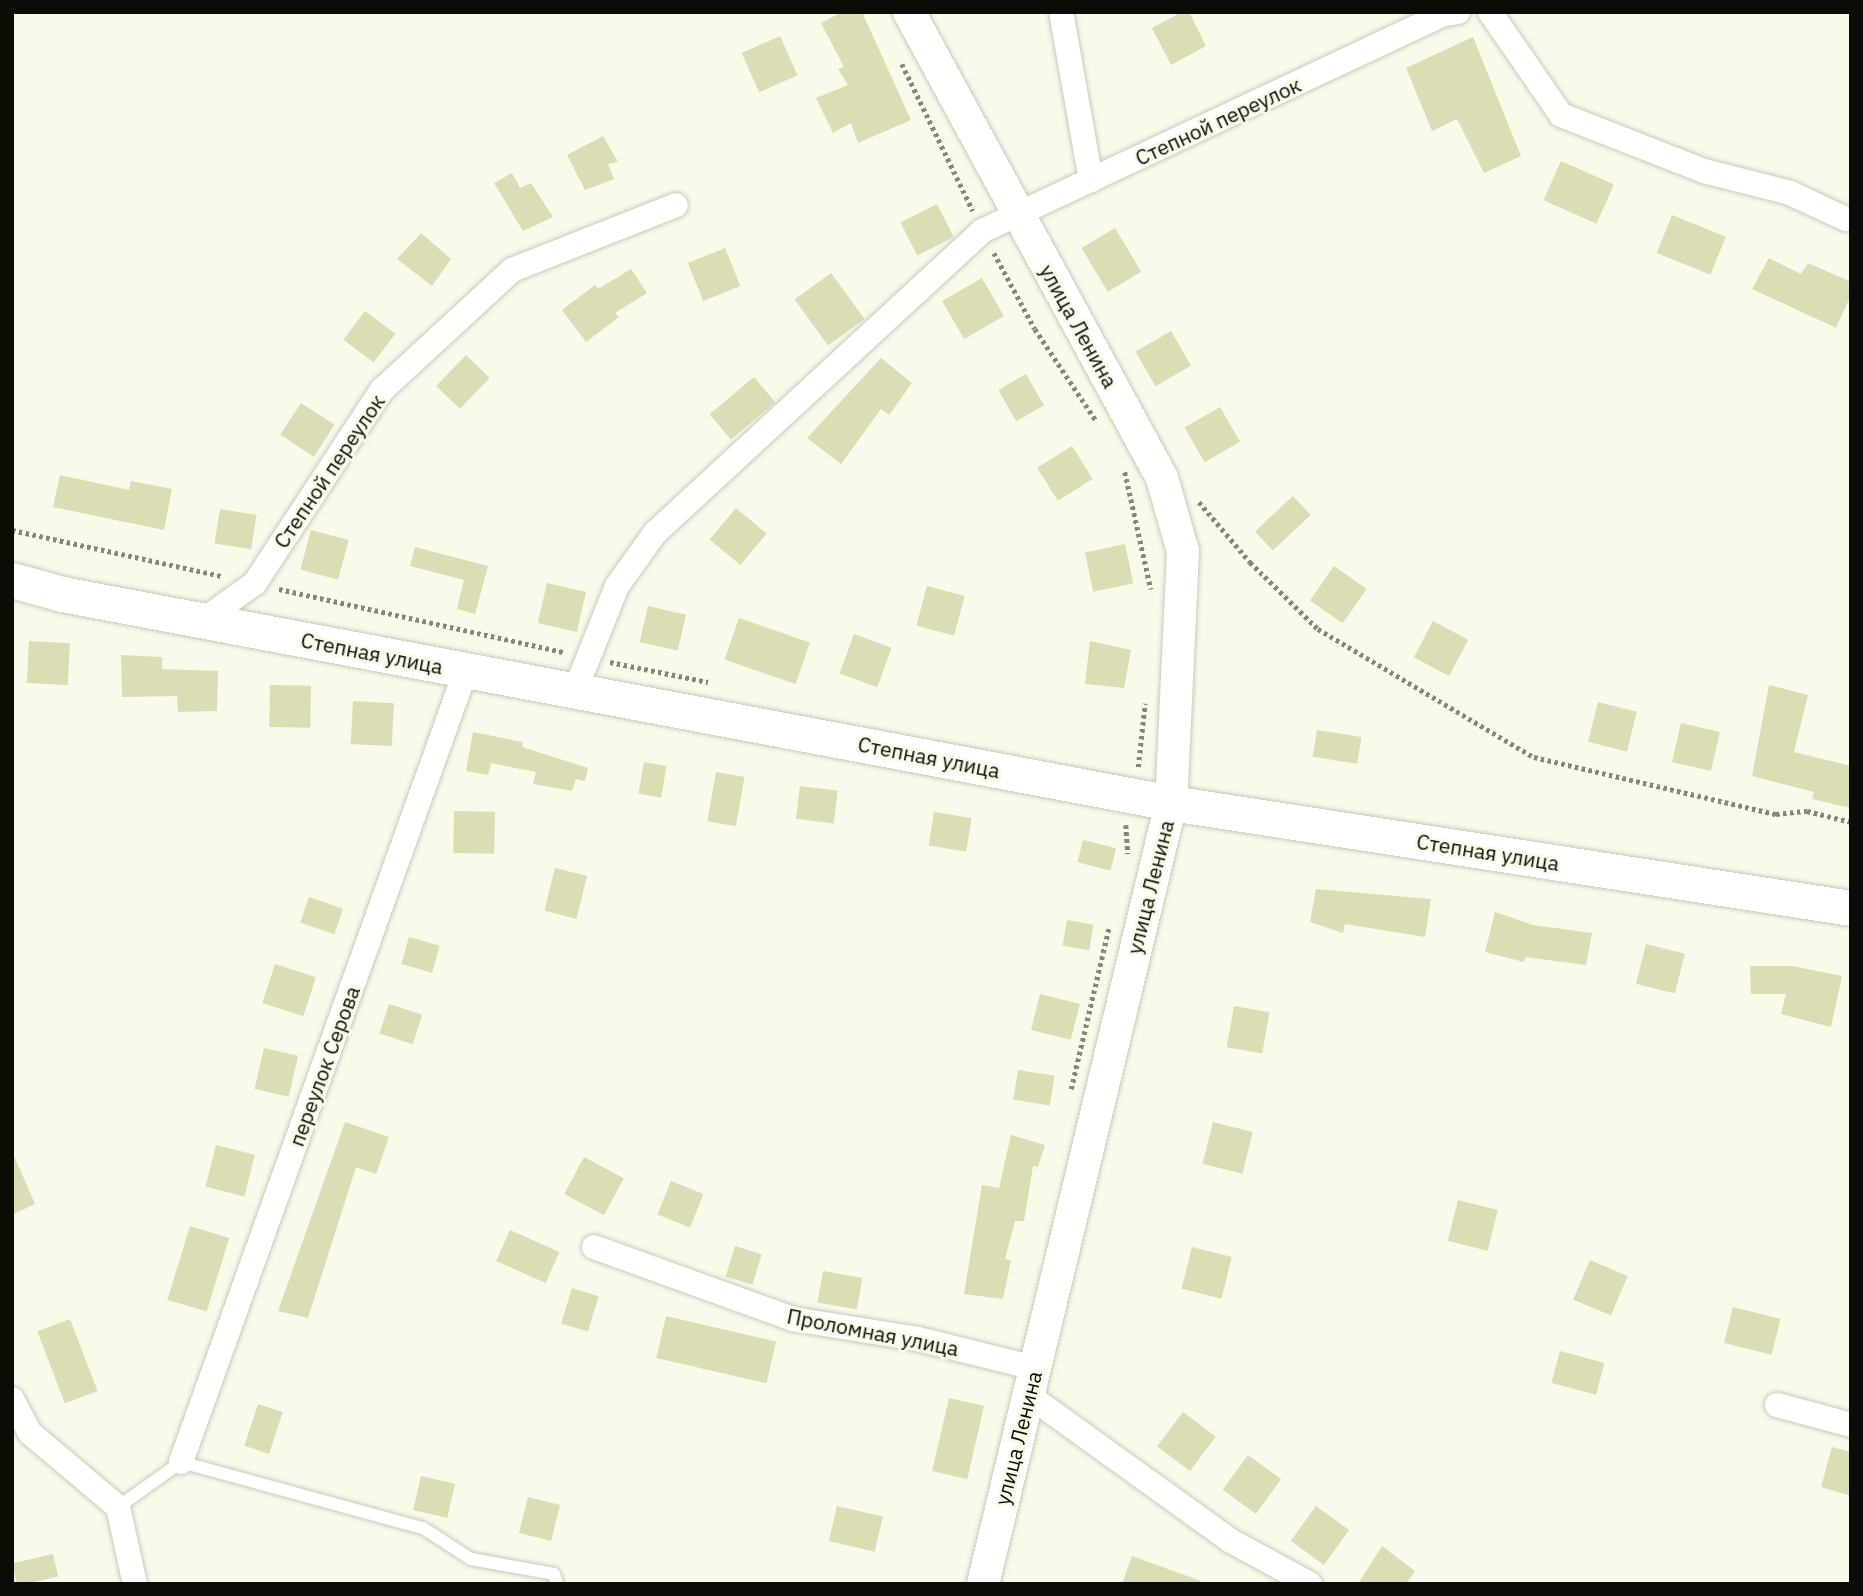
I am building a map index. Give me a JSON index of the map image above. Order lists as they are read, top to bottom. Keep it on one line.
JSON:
{"streets":{"main road":["Степная улица"],"street":["Степной переулок","улица Ленина","переулок Серова","Проломная улица"]},"crossings":[["Степной переулок","улица Ленина"],["Степной переулок","Степная улица"],["улица Ленина","Степная улица"],["улица Ленина","Проломная улица"],["Степная улица","переулок Серова"]]}
